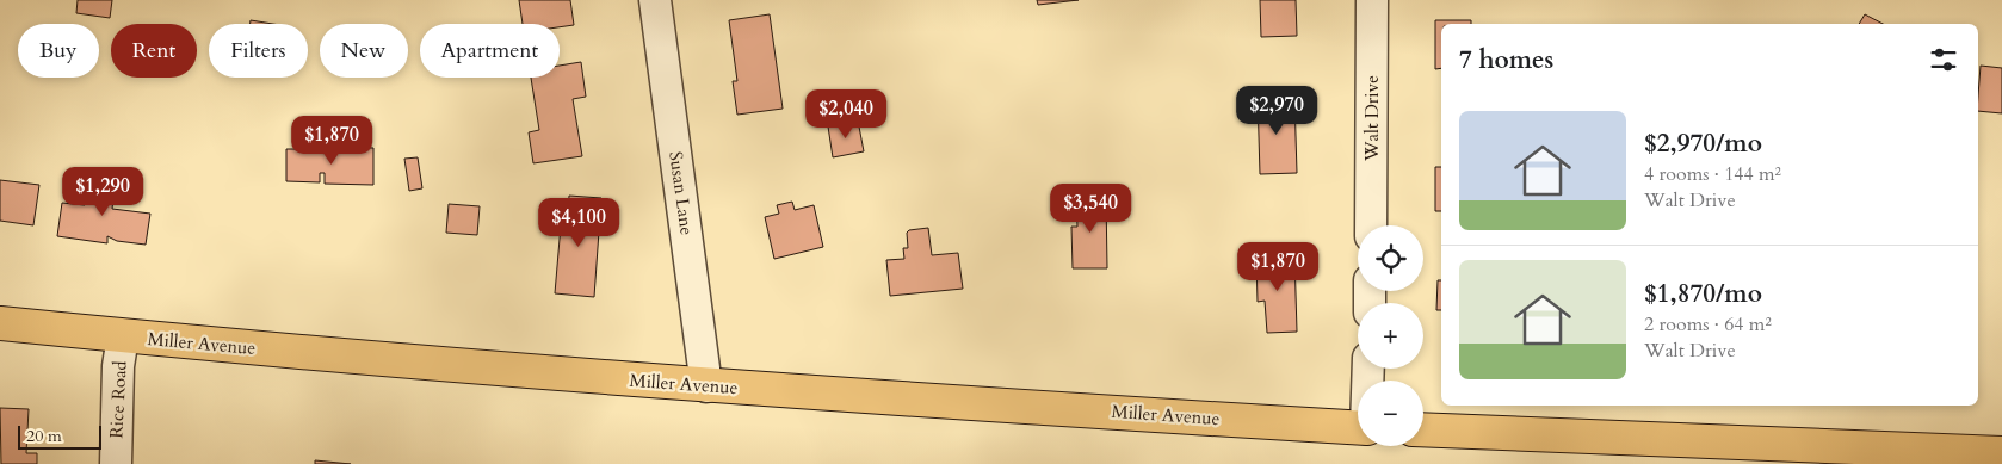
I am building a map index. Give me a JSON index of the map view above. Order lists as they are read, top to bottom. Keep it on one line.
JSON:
{"streets":{"main road":["Miller Avenue"],"street":["Walt Drive","Susan Lane","Rice Road"]},"crossings":[["Susan Lane","Miller Avenue"],["Miller Avenue","Rice Road"]],"scale_bar":"20 m","page":{"chip":["Buy","Rent","Filters","New","Apartment"],"heading":"7 homes","price":["$2,970","$2,040","$1,870","$1,290","$3,540","$4,100","$1,870"],"list":[{"name":"$2,970/mo","note":"4 rooms · 144 m² · Walt Drive"},{"name":"$1,870/mo","note":"2 rooms · 64 m² · Walt Drive"}],"map_buttons":["+","−"],"scale":"20 m"}}
